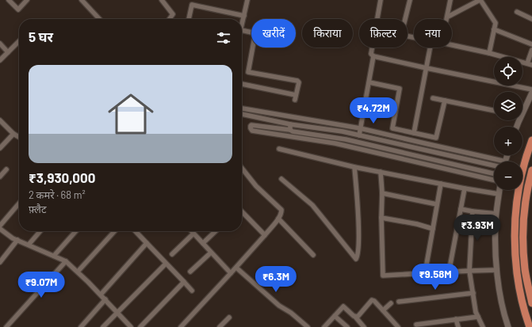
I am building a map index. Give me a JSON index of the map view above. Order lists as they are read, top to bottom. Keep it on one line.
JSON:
{"page":{"chip":["खरीदें","किराया","फ़िल्टर","नया"],"heading":"5 घर","map_buttons":["+","−"],"list":[{"name":"₹3,930,000","note":"2 कमरे · 68 m² · फ़्लैट"}],"price":["₹4.72M","₹3.93M","₹9.58M","₹6.3M","₹9.07M"]}}
